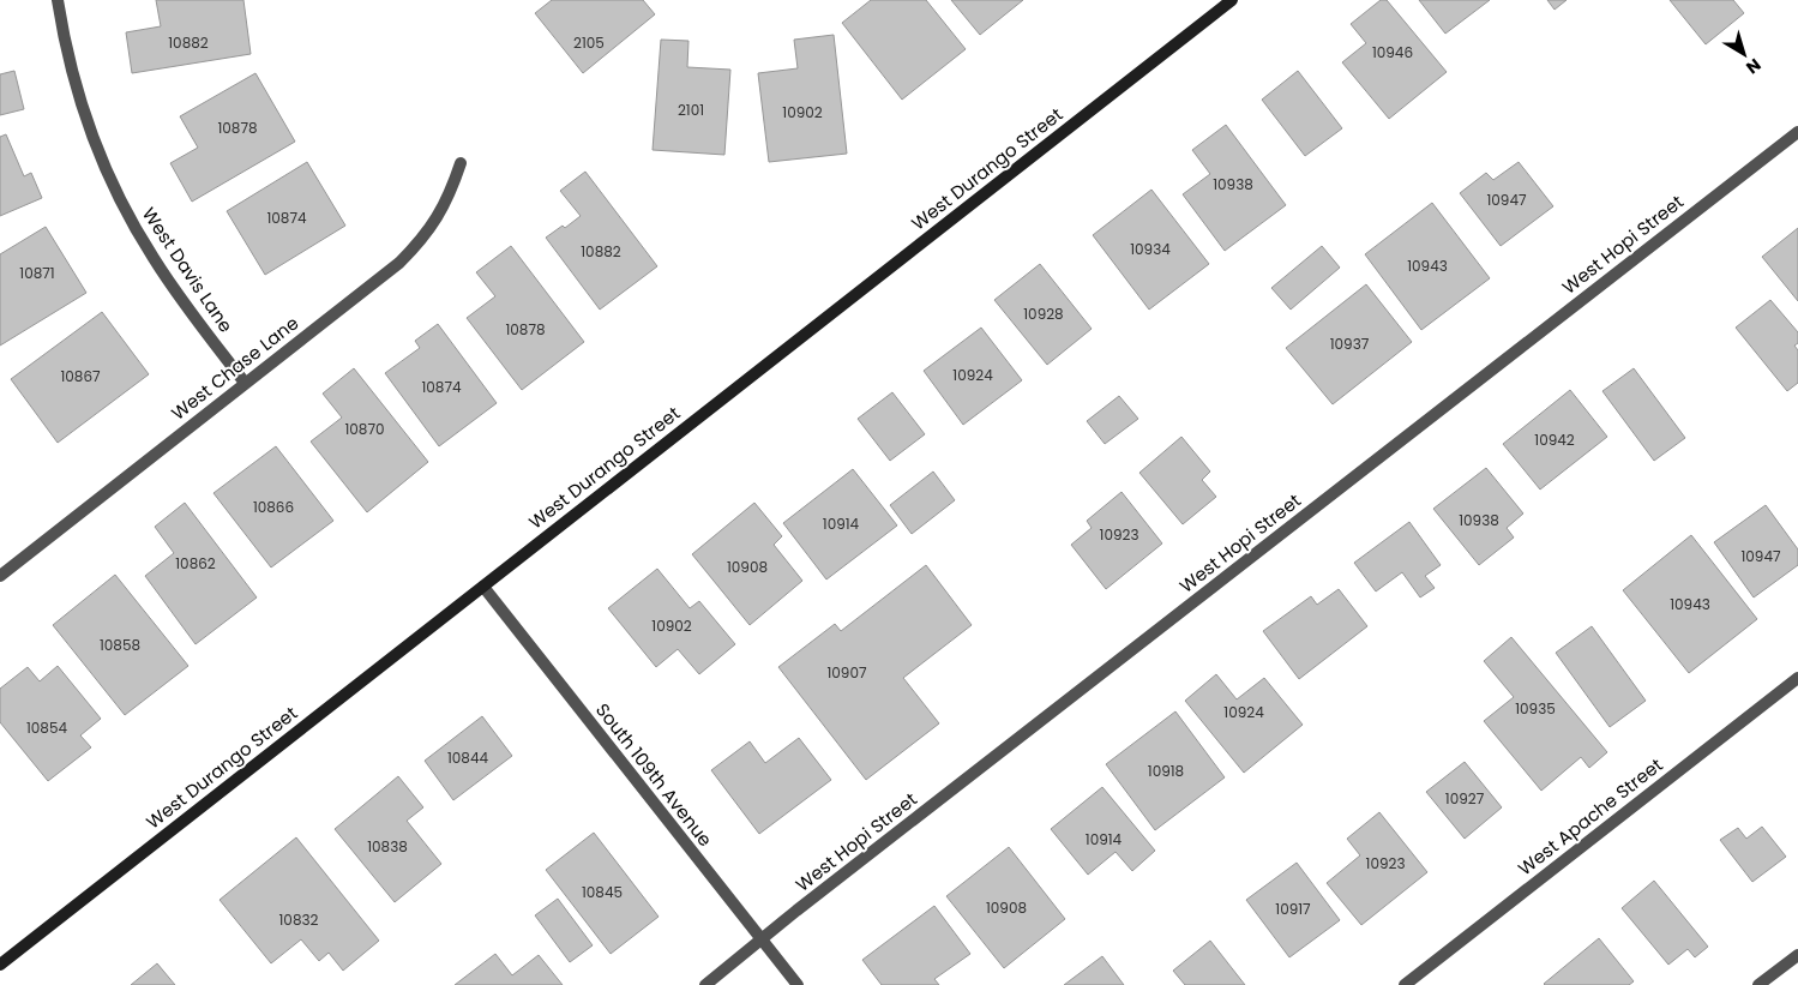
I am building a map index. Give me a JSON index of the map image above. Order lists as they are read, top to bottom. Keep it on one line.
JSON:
{"streets":{"street":["West Durango Street","West Hopi Street","West Davis Lane","West Chase Lane","South 109th Avenue","West Apache Street"]},"crossings":[["West Durango Street","South 109th Avenue"],["West Hopi Street","South 109th Avenue"],["West Davis Lane","West Chase Lane"]],"house_numbers":["10882","2105","10946","2101","10902","10878","10938","10947","10874","10934","10882","10943","10871","10928","10878","10937","10924","10867","10874","10870","10942","10866","10938","10914","10923","10947","10862","10908","10943","10902","10858","10907","10935","10924","10854","10844","10918","10927","10914","10838","10923","10845","10908","10917","10832"],"north":"bottom right"}
